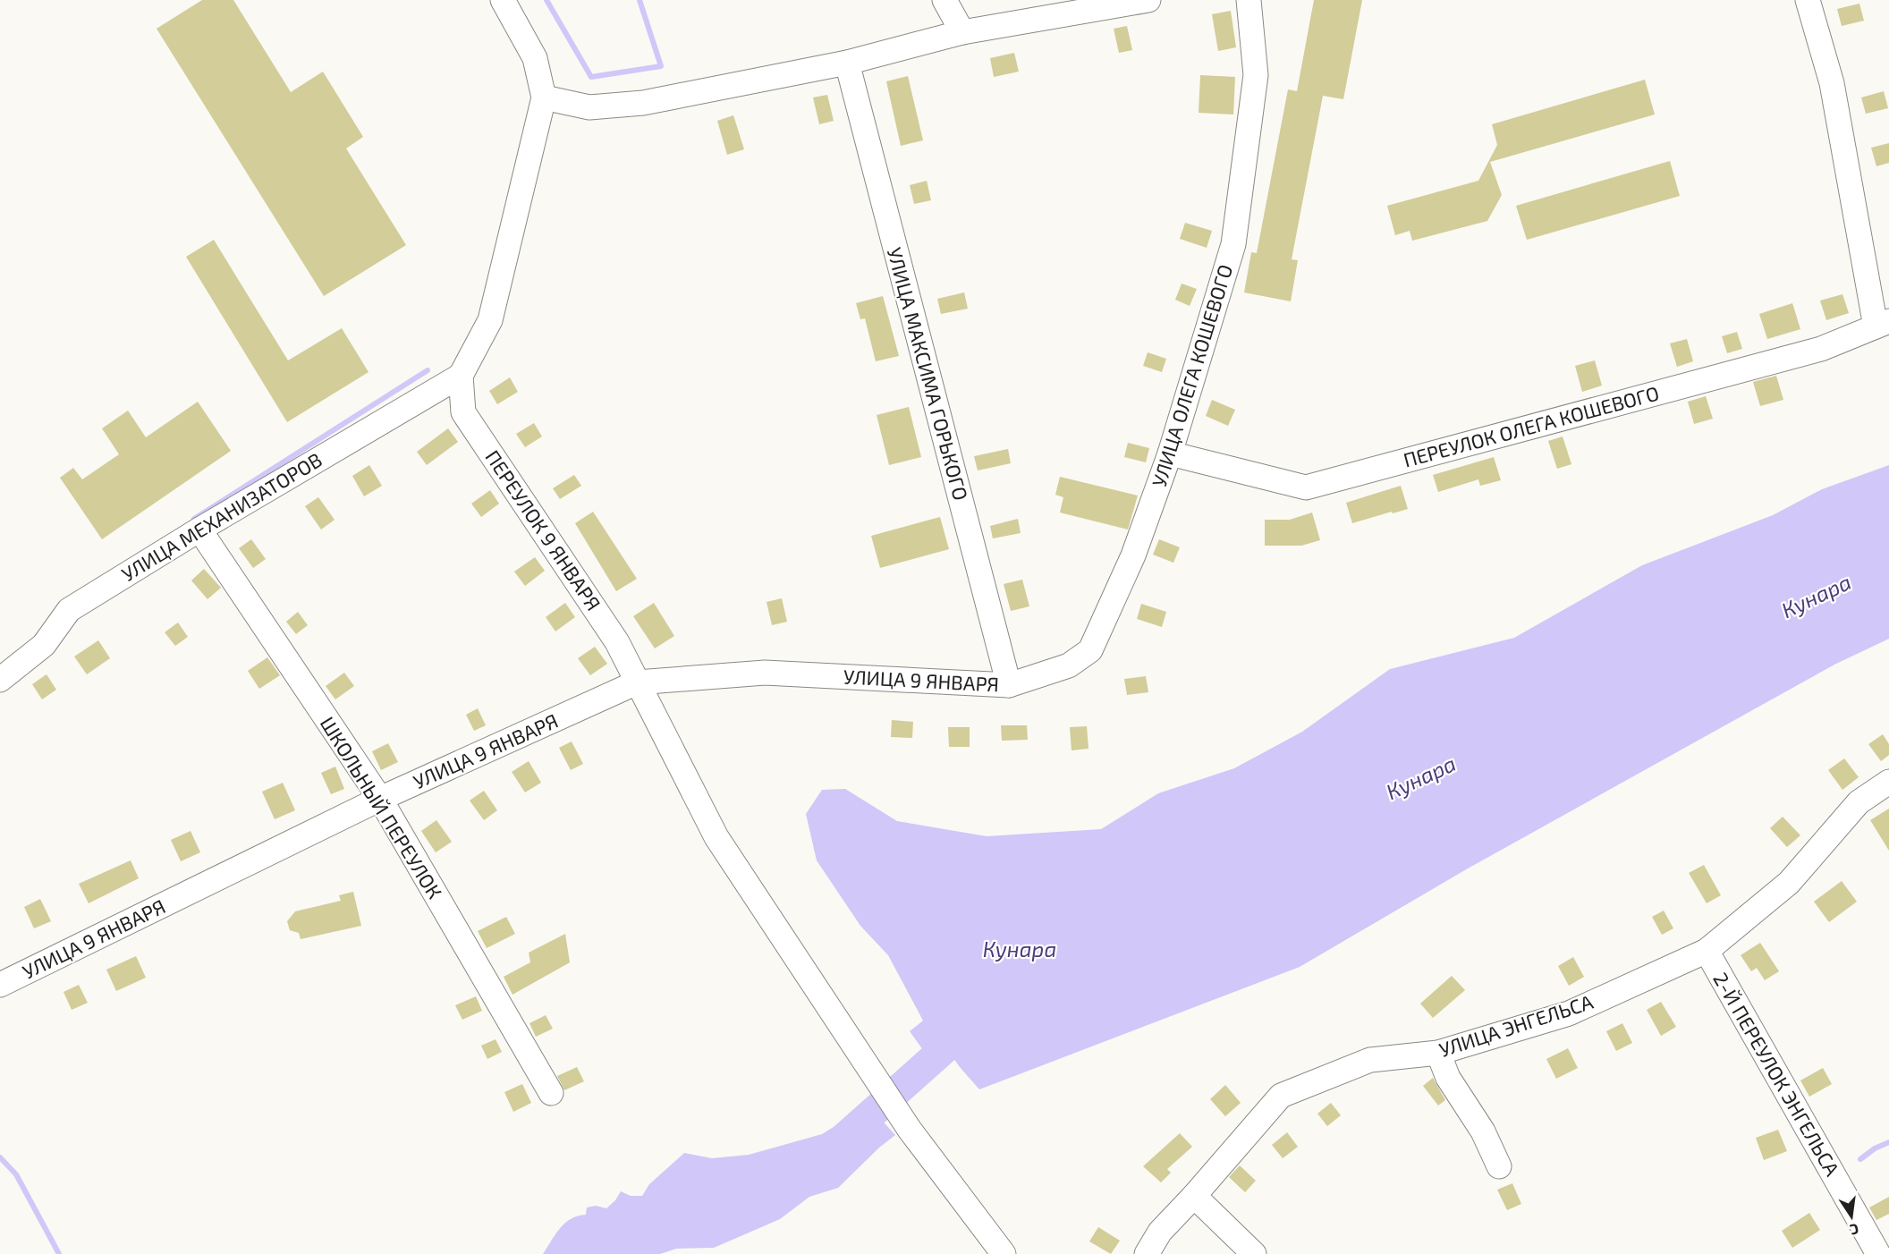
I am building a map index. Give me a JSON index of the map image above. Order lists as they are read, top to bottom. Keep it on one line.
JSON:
{"streets":{"street":["УЛИЦА МАКСИМА ГОРЬКОГО","УЛИЦА ОЛЕГА КОШЕВОГО","ПЕРЕУЛОК ОЛЕГА КОШЕВОГО","УЛИЦА МЕХАНИЗАТОРОВ","ПЕРЕУЛОК 9 ЯНВАРЯ","УЛИЦА 9 ЯНВАРЯ","ШКОЛЬНЫЙ ПЕРЕУЛОК","УЛИЦА ЭНГЕЛЬСА","2-Й ПЕРЕУЛОК ЭНГЕЛЬСА"]},"crossings":[["УЛИЦА МАКСИМА ГОРЬКОГО","УЛИЦА ОЛЕГА КОШЕВОГО"],["УЛИЦА МАКСИМА ГОРЬКОГО","УЛИЦА 9 ЯНВАРЯ"],["УЛИЦА ОЛЕГА КОШЕВОГО","ПЕРЕУЛОК ОЛЕГА КОШЕВОГО"],["УЛИЦА ОЛЕГА КОШЕВОГО","УЛИЦА 9 ЯНВАРЯ"],["УЛИЦА МЕХАНИЗАТОРОВ","ПЕРЕУЛОК 9 ЯНВАРЯ"],["УЛИЦА МЕХАНИЗАТОРОВ","ШКОЛЬНЫЙ ПЕРЕУЛОК"],["ПЕРЕУЛОК 9 ЯНВАРЯ","УЛИЦА 9 ЯНВАРЯ"],["УЛИЦА 9 ЯНВАРЯ","ШКОЛЬНЫЙ ПЕРЕУЛОК"],["УЛИЦА ЭНГЕЛЬСА","2-Й ПЕРЕУЛОК ЭНГЕЛЬСА"]],"water":["Кунара"],"north":"bottom"}
